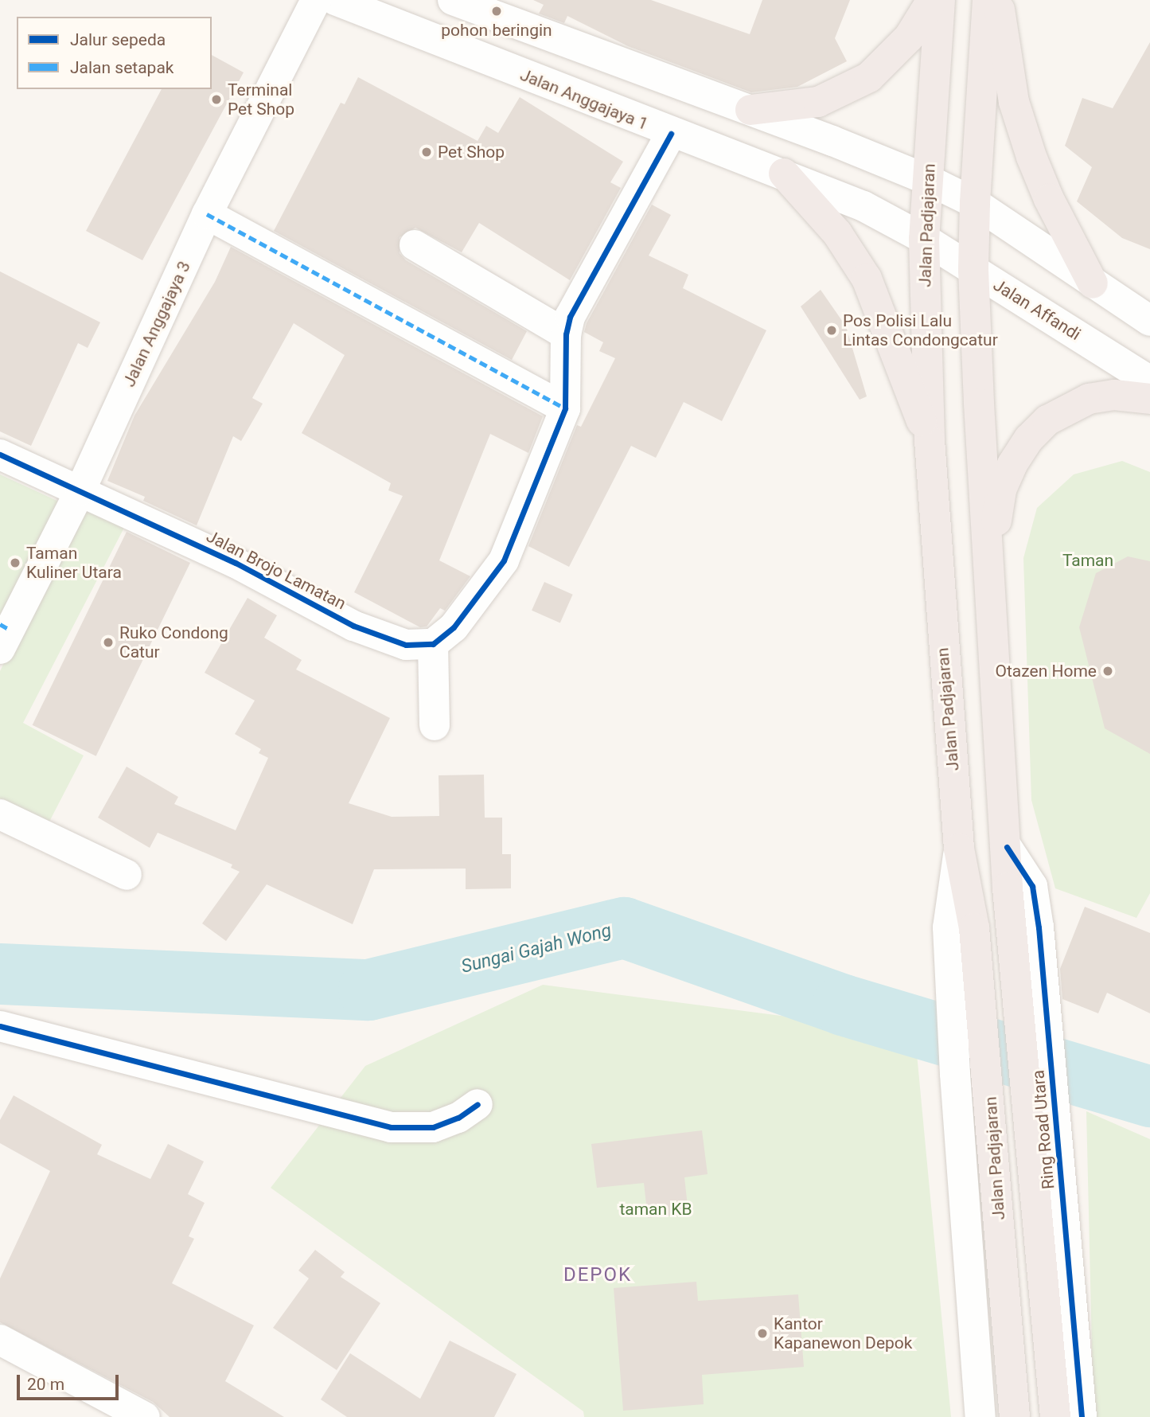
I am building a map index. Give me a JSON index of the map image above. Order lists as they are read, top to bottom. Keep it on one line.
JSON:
{"streets":{"highway":["Jalan Padjajaran"],"street":["Jalan Anggajaya 1","Jalan Affandi","Jalan Anggajaya 3","Jalan Brojo Lamatan","Ring Road Utara"]},"crossings":[["Jalan Anggajaya 1","Jalan Padjajaran"],["Jalan Anggajaya 1","Jalan Affandi"],["Jalan Padjajaran","Jalan Affandi"],["Jalan Anggajaya 3","Jalan Brojo Lamatan"]],"districts":["DEPOK"],"water":["Sungai Gajah Wong"],"parks":["Taman","taman KB"],"places":["pohon beringin","Terminal Pet Shop","Pet Shop","Pos Polisi Lalu Lintas Condongcatur","Taman Kuliner Utara","Ruko Condong Catur","Otazen Home","Kantor Kapanewon Depok"],"legend":["Jalur sepeda","Jalan setapak"],"scale_bar":"20 m"}
